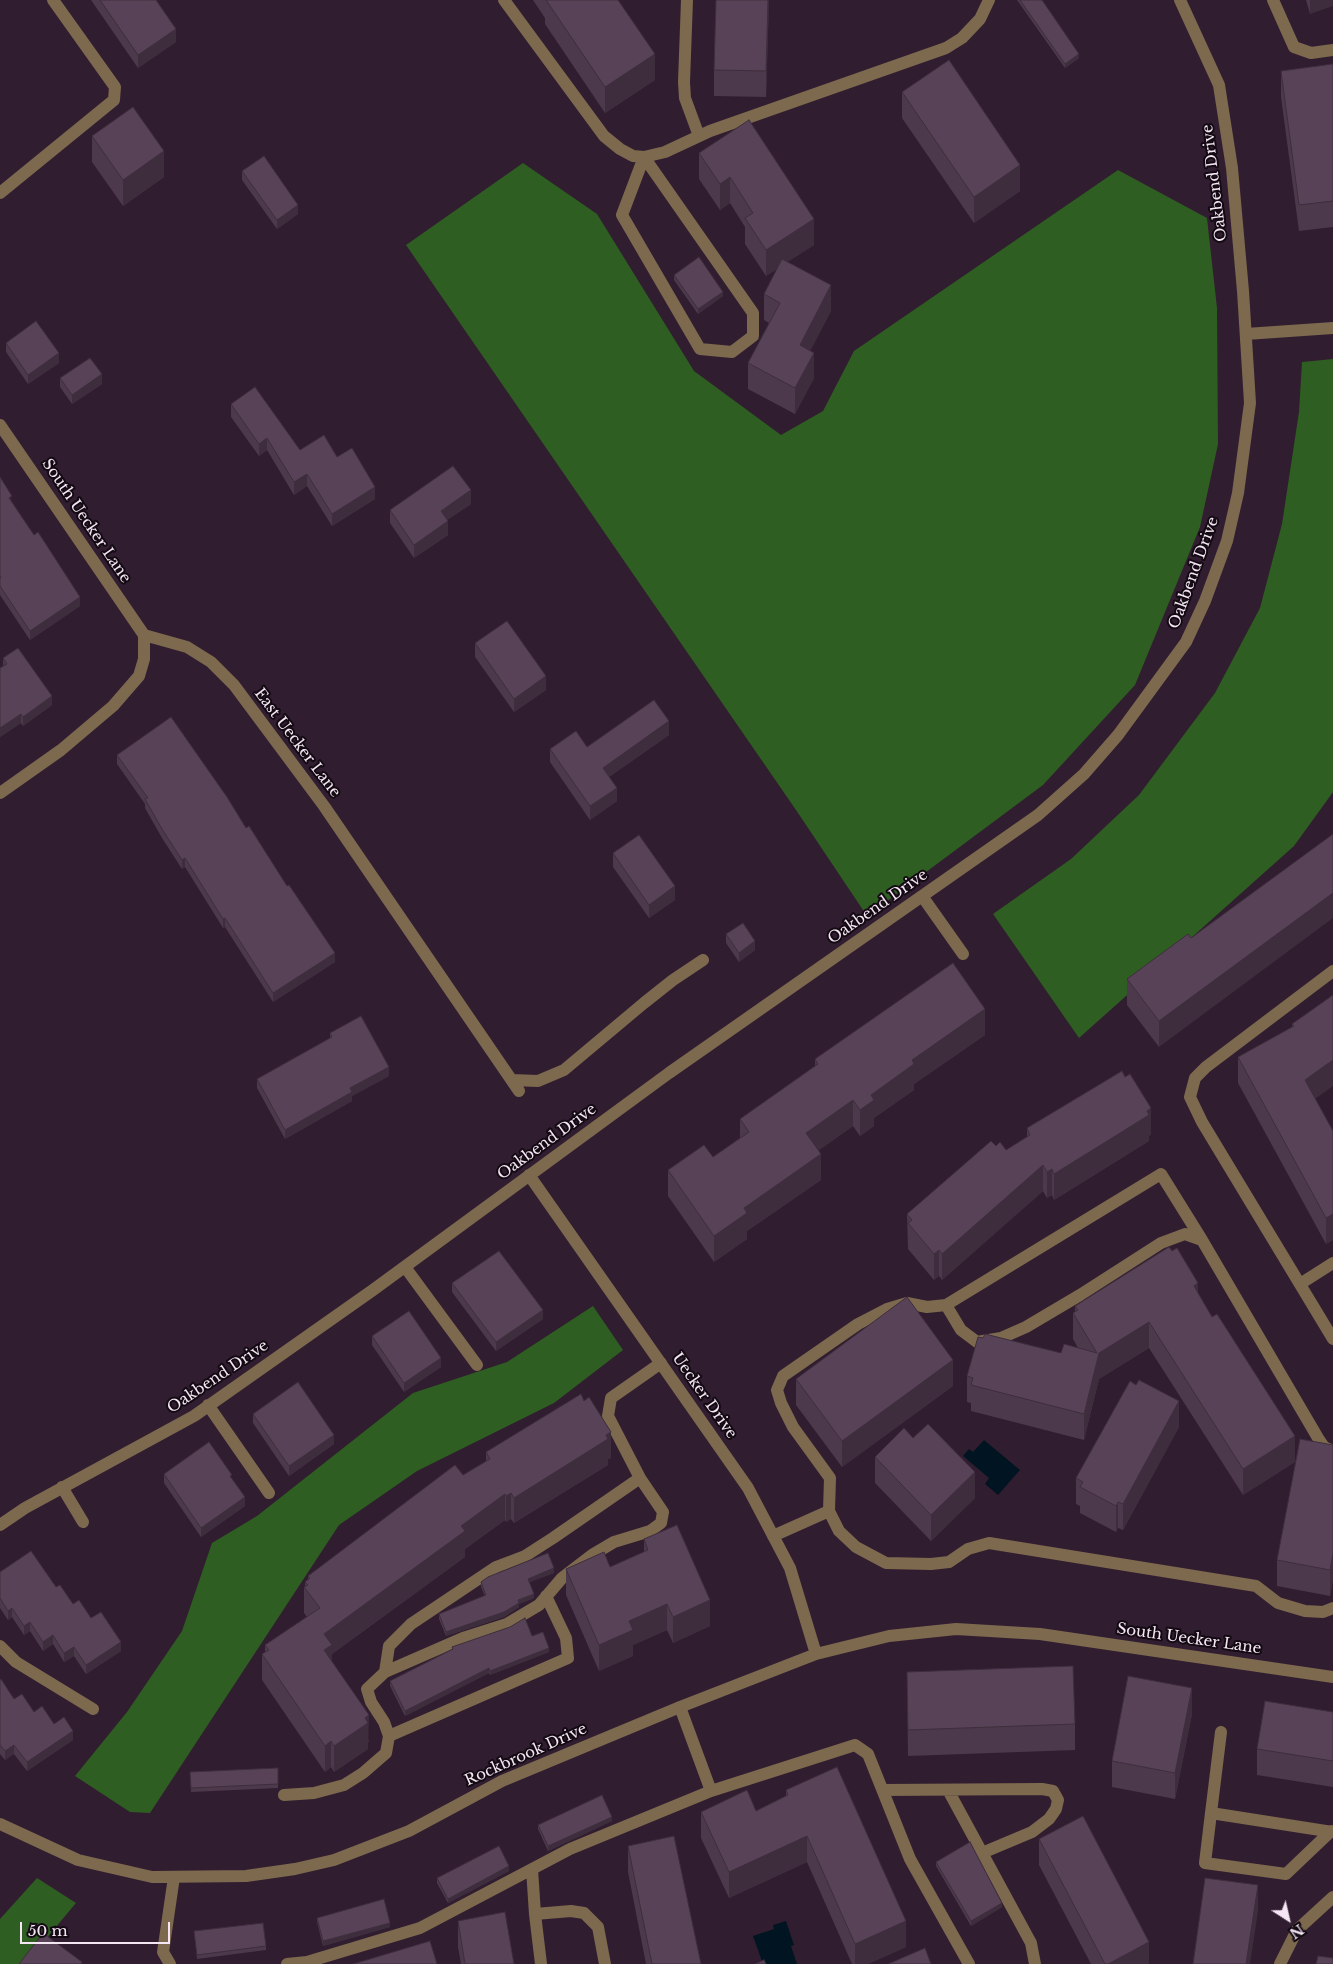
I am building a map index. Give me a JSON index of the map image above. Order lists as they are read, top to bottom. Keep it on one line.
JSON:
{"streets":{"street":["Oakbend Drive","South Uecker Lane","East Uecker Lane","Uecker Drive","Rockbrook Drive"]},"crossings":[["Oakbend Drive","Uecker Drive"],["South Uecker Lane","East Uecker Lane"],["South Uecker Lane","Rockbrook Drive"],["Uecker Drive","Rockbrook Drive"]],"scale_bar":"50 m","north":"bottom right"}
